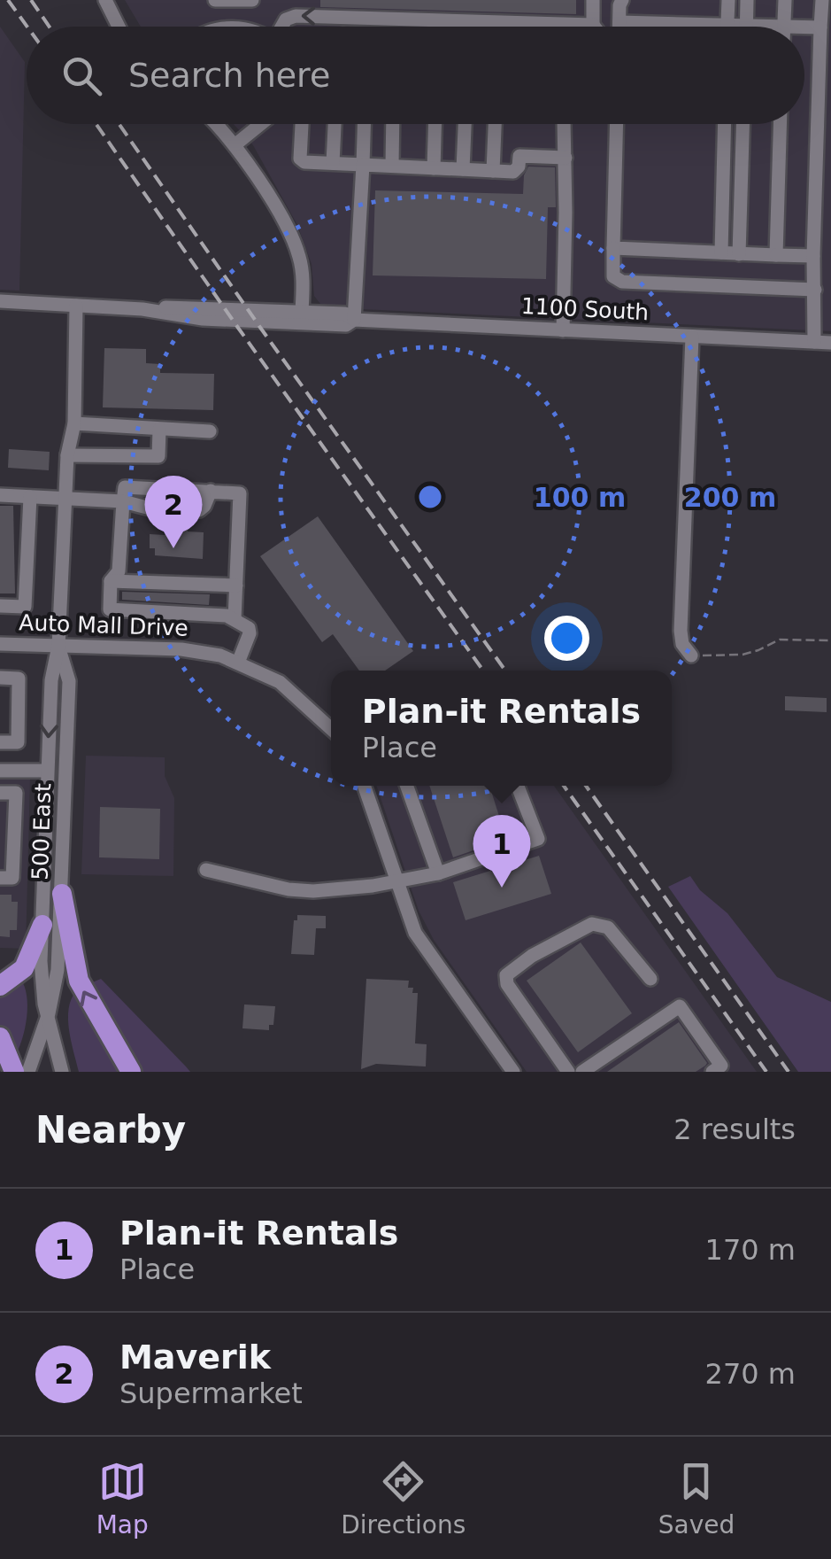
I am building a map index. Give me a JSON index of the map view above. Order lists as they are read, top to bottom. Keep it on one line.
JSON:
{"streets":{"street":["1100 South","Auto Mall Drive","500 East"]},"crossings":[["1100 South","500 East"],["Auto Mall Drive","500 East"]],"page":{"search":"Search here","pins":["2","1"],"popup":["Plan-it Rentals","Place"],"heading":["Nearby","2 results"],"list":[{"mark":"1","name":"Plan-it Rentals","note":"Place","value":"170 m"},{"mark":"2","name":"Maverik","note":"Supermarket","value":"270 m"}],"nav":["Map","Directions","Saved"]},"rings":["100 m","200 m"]}
